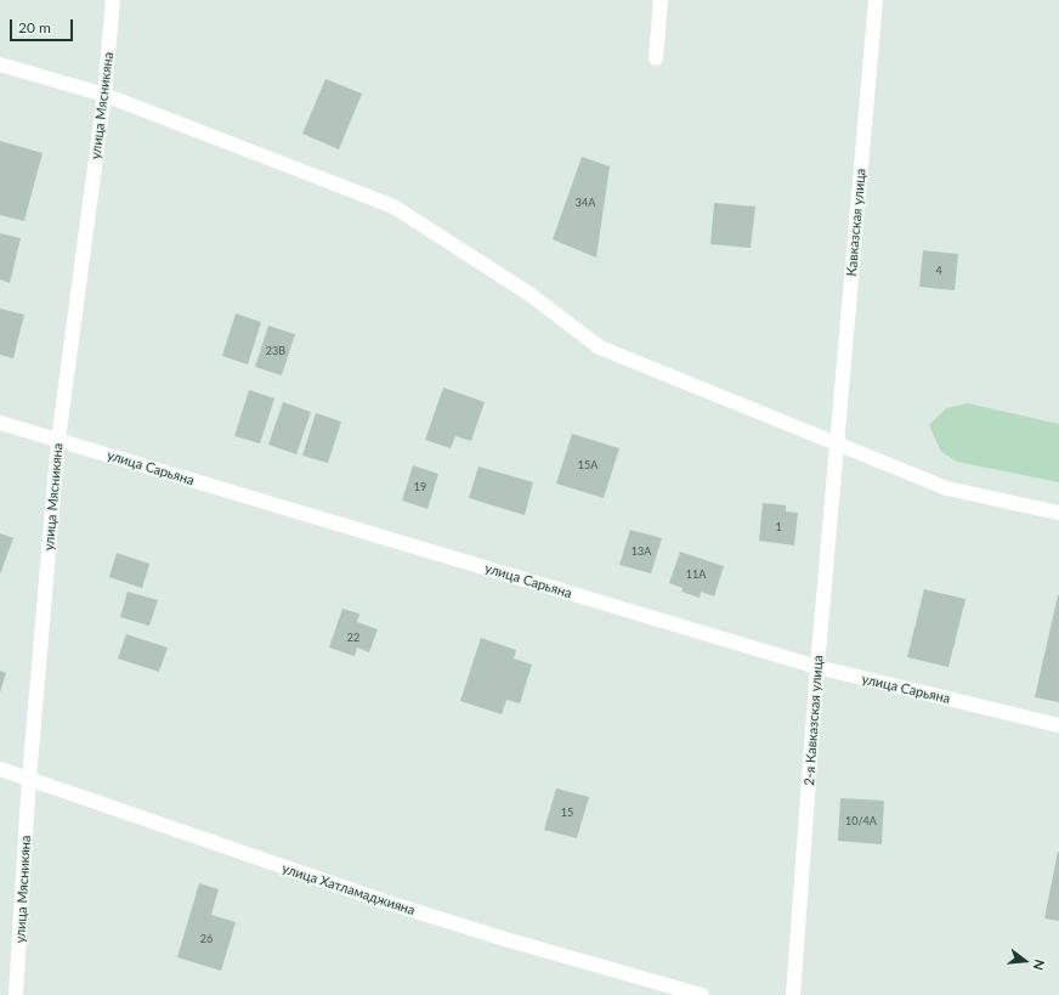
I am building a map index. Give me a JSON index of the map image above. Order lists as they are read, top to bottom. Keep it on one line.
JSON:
{"streets":{"street":["улица Мясникяна","Кавказская улица","улица Сарьяна","2-я Кавказская улица","улица Хатламаджияна"]},"crossings":[["улица Мясникяна","улица Сарьяна"],["улица Мясникяна","улица Хатламаджияна"],["Кавказская улица","2-я Кавказская улица"],["улица Сарьяна","2-я Кавказская улица"]],"house_numbers":["34А","4","23В","15А","19","1","13А","11А","22","15","10/4А","26"],"scale_bar":"20 m","north":"right"}
